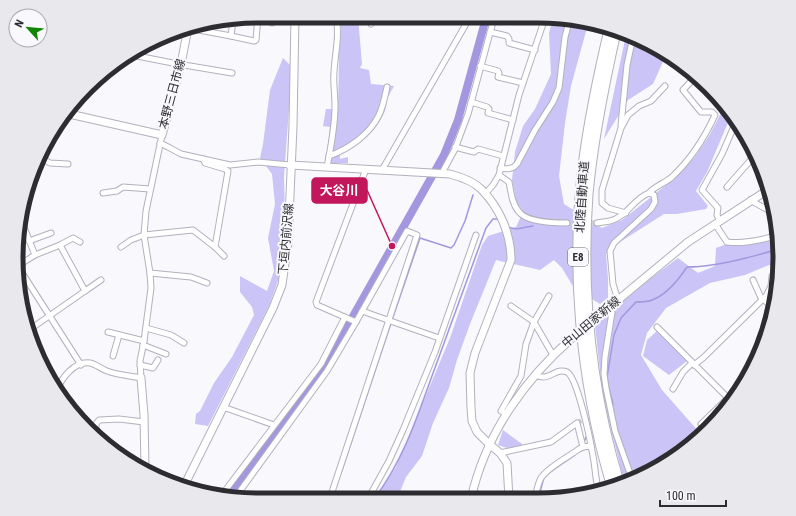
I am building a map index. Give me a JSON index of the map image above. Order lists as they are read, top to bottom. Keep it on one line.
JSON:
{"streets":{"highway":["北陸自動車道","E8"],"main road":["本野三日市線","下垣内前沢線","中山田家新線"]},"places":["大谷川"],"scale_bar":"100 m","north":"top left"}
